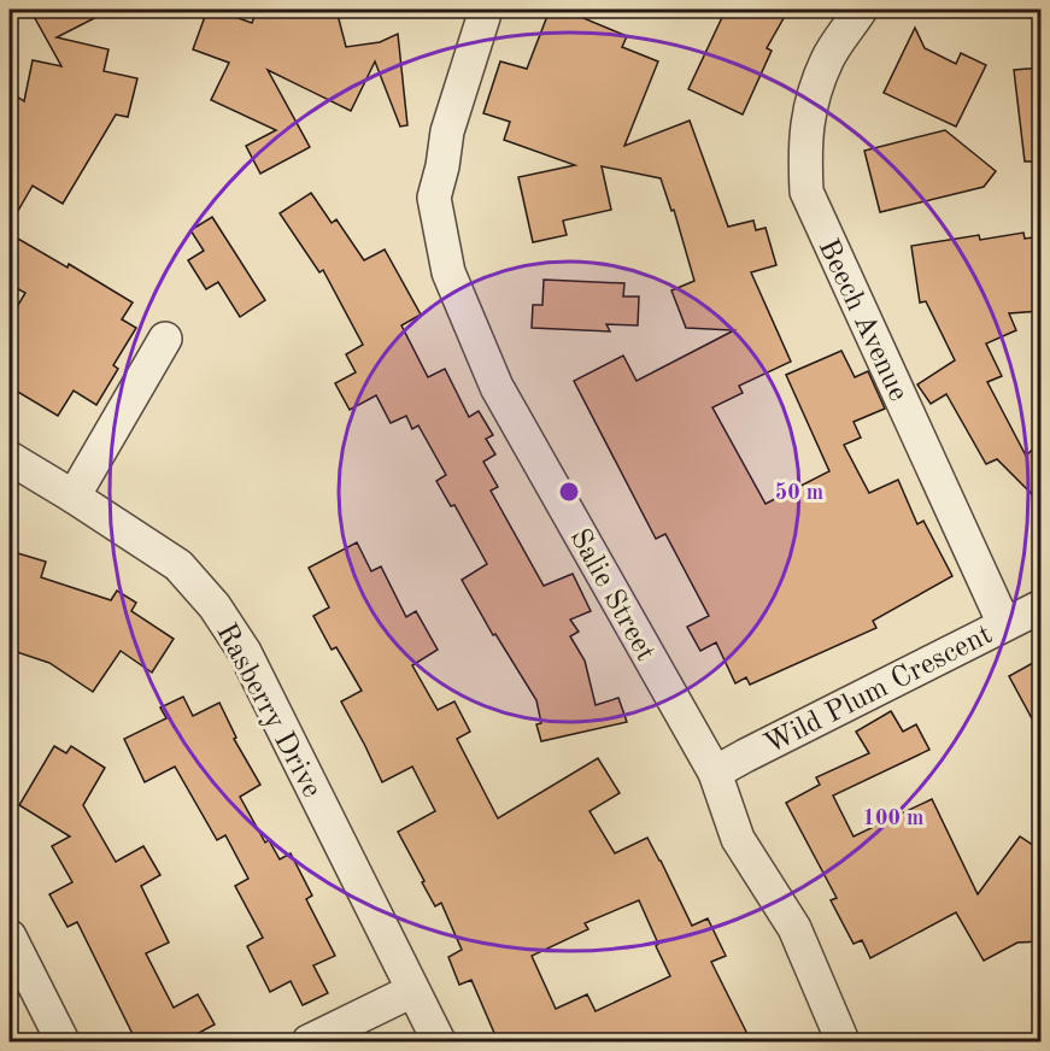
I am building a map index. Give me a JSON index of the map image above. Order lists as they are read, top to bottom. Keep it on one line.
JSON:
{"streets":{"street":["Beech Avenue","Salie Street","Wild Plum Crescent","Rasberry Drive"]},"crossings":[["Beech Avenue","Wild Plum Crescent"],["Salie Street","Wild Plum Crescent"]],"rings":["50 m","100 m"]}
